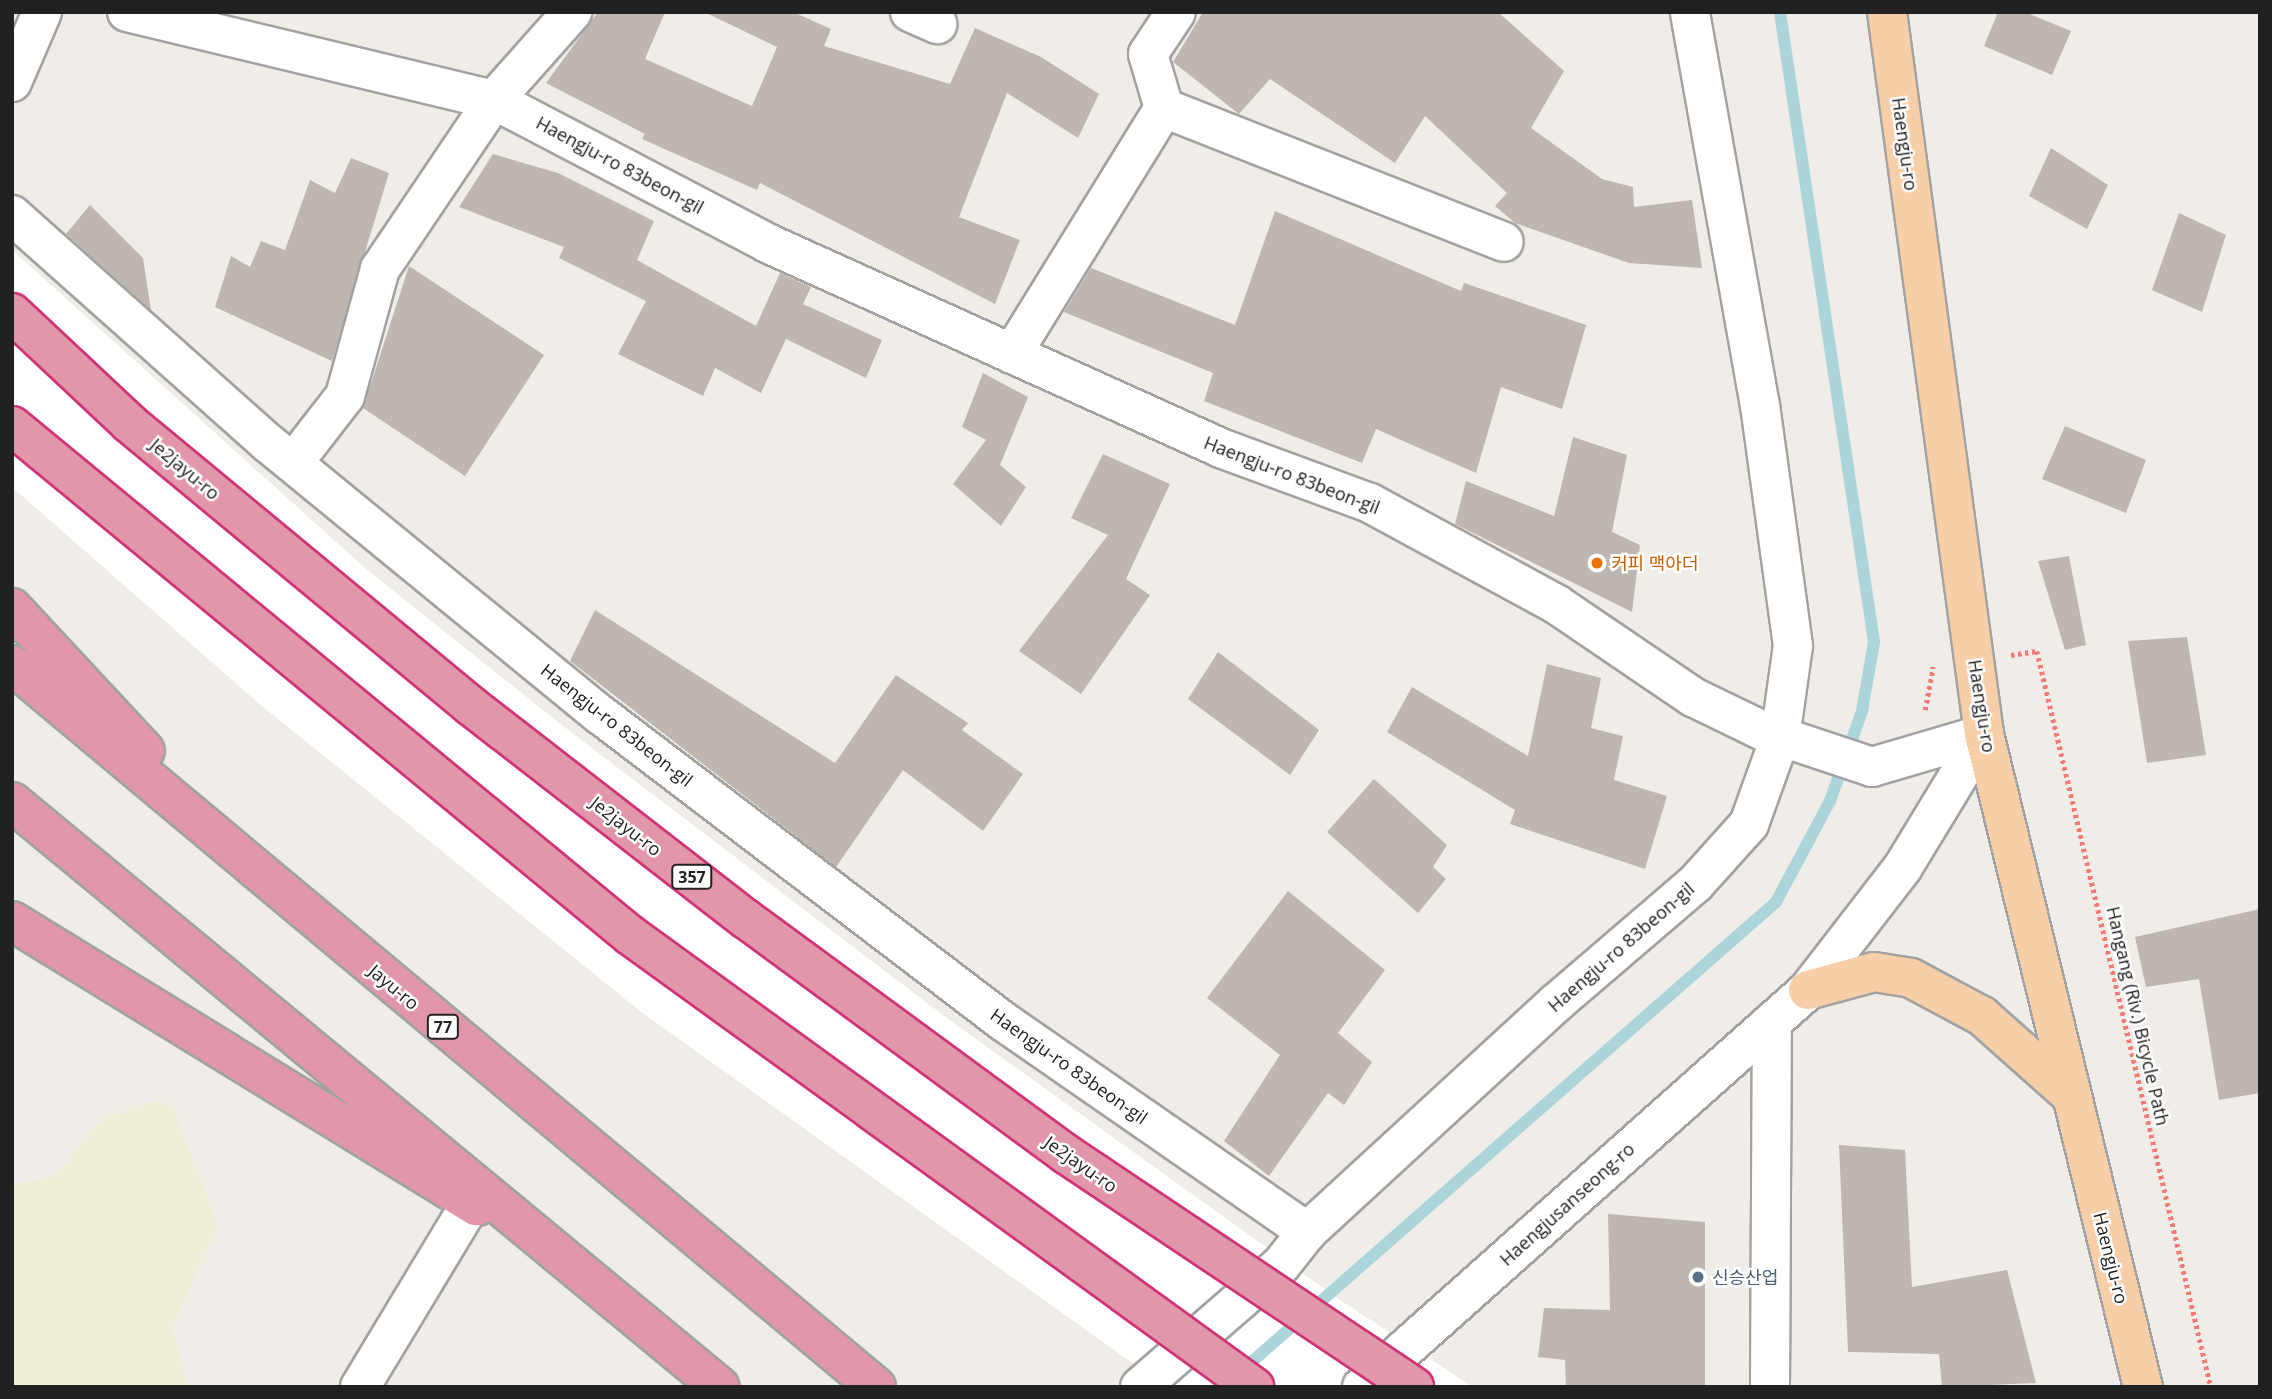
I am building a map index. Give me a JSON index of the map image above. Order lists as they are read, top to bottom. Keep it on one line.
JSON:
{"streets":{"highway":["Je2jayu-ro","357","Jayu-ro","77"],"main road":["Haengju-ro"],"street":["Haengju-ro 83beon-gil","Haengjusanseong-ro"],"path":["Hangang (Riv.) Bicycle Path"]},"crossings":[["Haengju-ro","Haengjusanseong-ro"]],"places":["커피 맥아더","신승산업"]}
